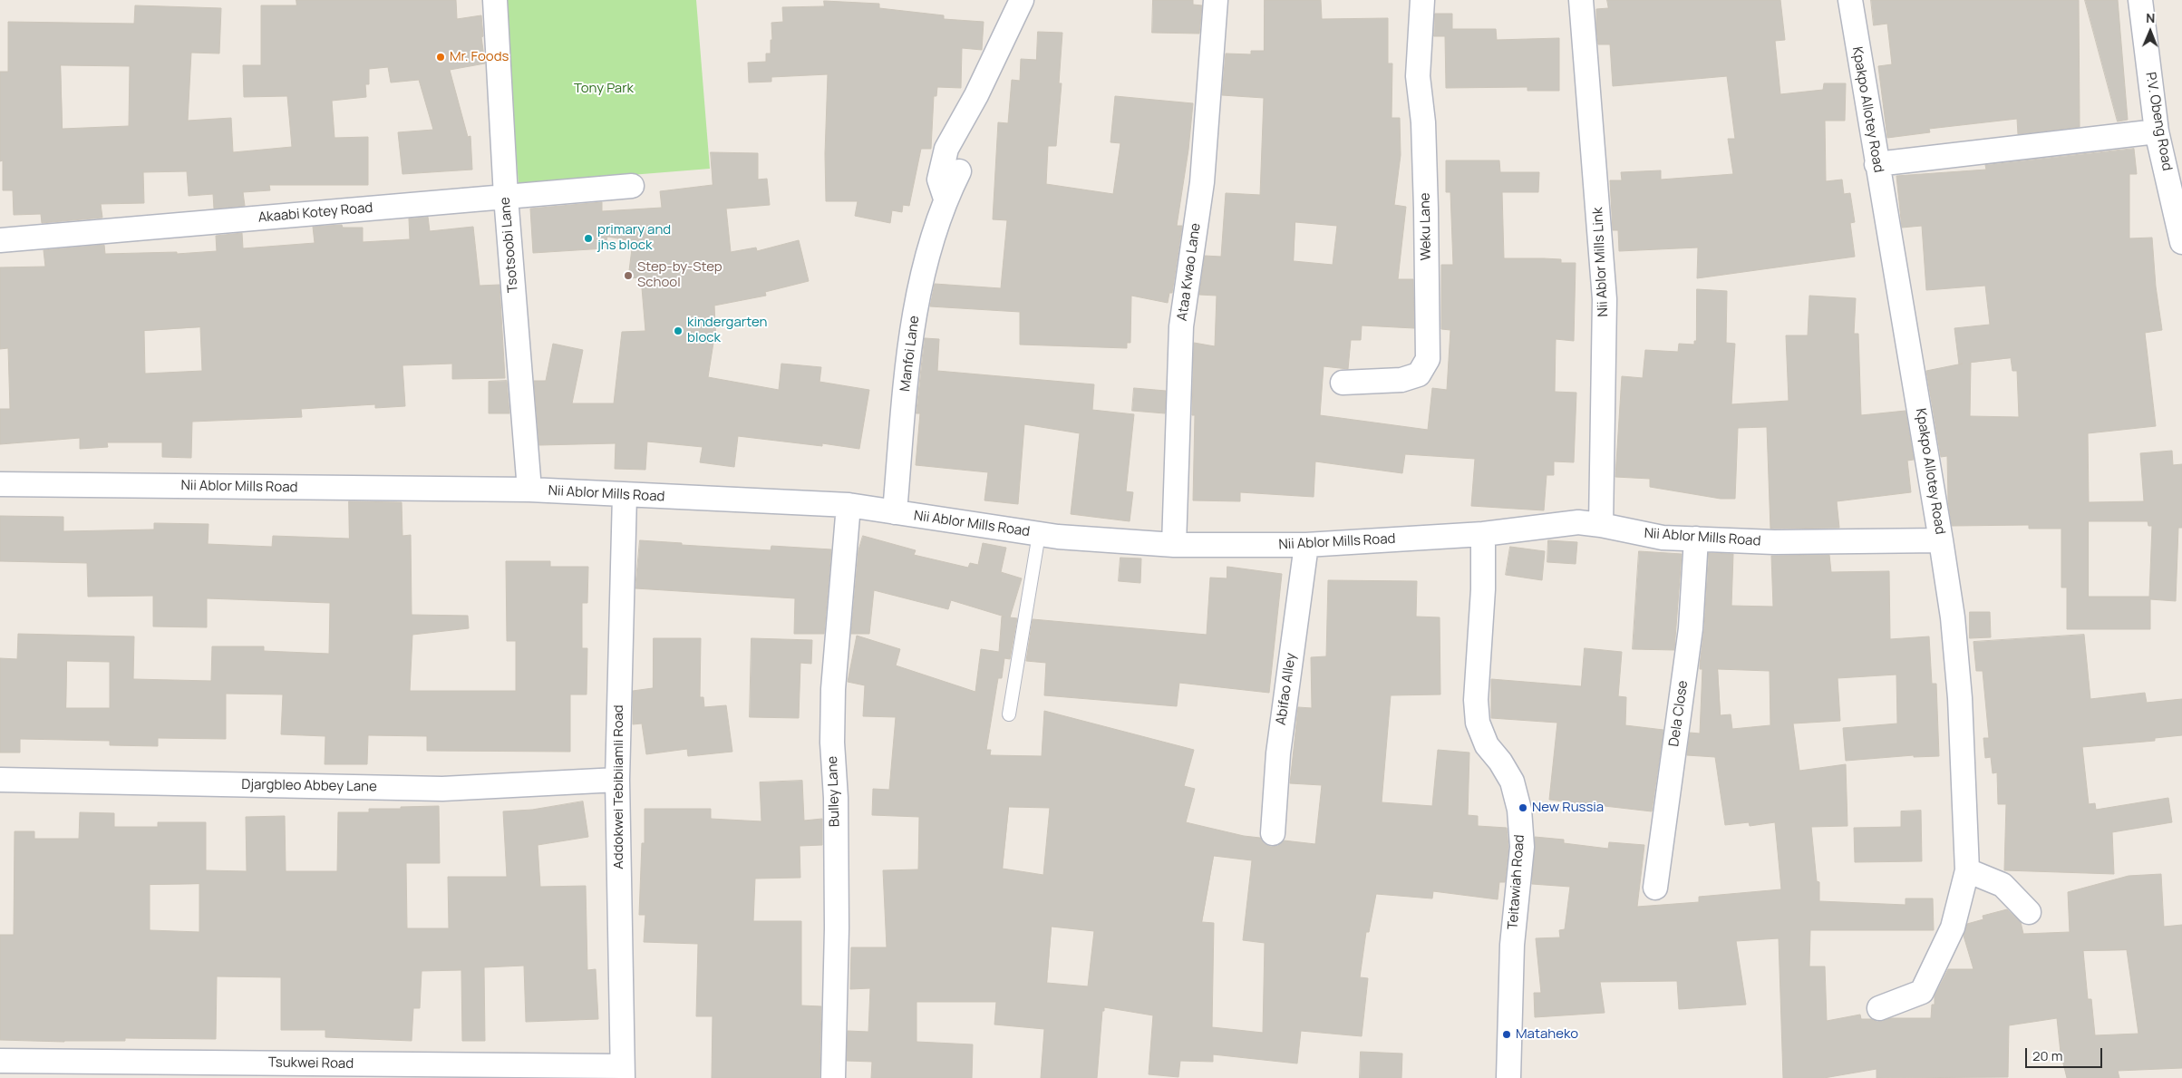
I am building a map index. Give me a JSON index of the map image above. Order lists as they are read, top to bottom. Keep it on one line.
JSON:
{"streets":{"street":["Kpakpo Allotey Road","P.V. Obeng Road","Akaabi Kotey Road","Weku Lane","Tsotsoobi Lane","Nii Ablor Mills Link","Ataa Kwao Lane","Manfoi Lane","Nii Ablor Mills Road","Abifao Alley","Dela Close","Djargbleo Abbey Lane","Addokwei Tebibiiamli Road","Bulley Lane","Teitawiah Road","Tsukwei Road"]},"crossings":[["Kpakpo Allotey Road","Nii Ablor Mills Road"],["Akaabi Kotey Road","Tsotsoobi Lane"],["Tsotsoobi Lane","Nii Ablor Mills Road"],["Nii Ablor Mills Link","Nii Ablor Mills Road"],["Ataa Kwao Lane","Nii Ablor Mills Road"],["Manfoi Lane","Nii Ablor Mills Road"],["Nii Ablor Mills Road","Abifao Alley"],["Nii Ablor Mills Road","Dela Close"],["Nii Ablor Mills Road","Addokwei Tebibiiamli Road"],["Nii Ablor Mills Road","Bulley Lane"],["Nii Ablor Mills Road","Teitawiah Road"],["Djargbleo Abbey Lane","Addokwei Tebibiiamli Road"],["Addokwei Tebibiiamli Road","Tsukwei Road"]],"parks":["Tony Park"],"places":["Mr. Foods","primary and jhs block","Step-by-Step School","kindergarten block","New Russia","Mataheko"],"scale_bar":"20 m","north":"top"}
